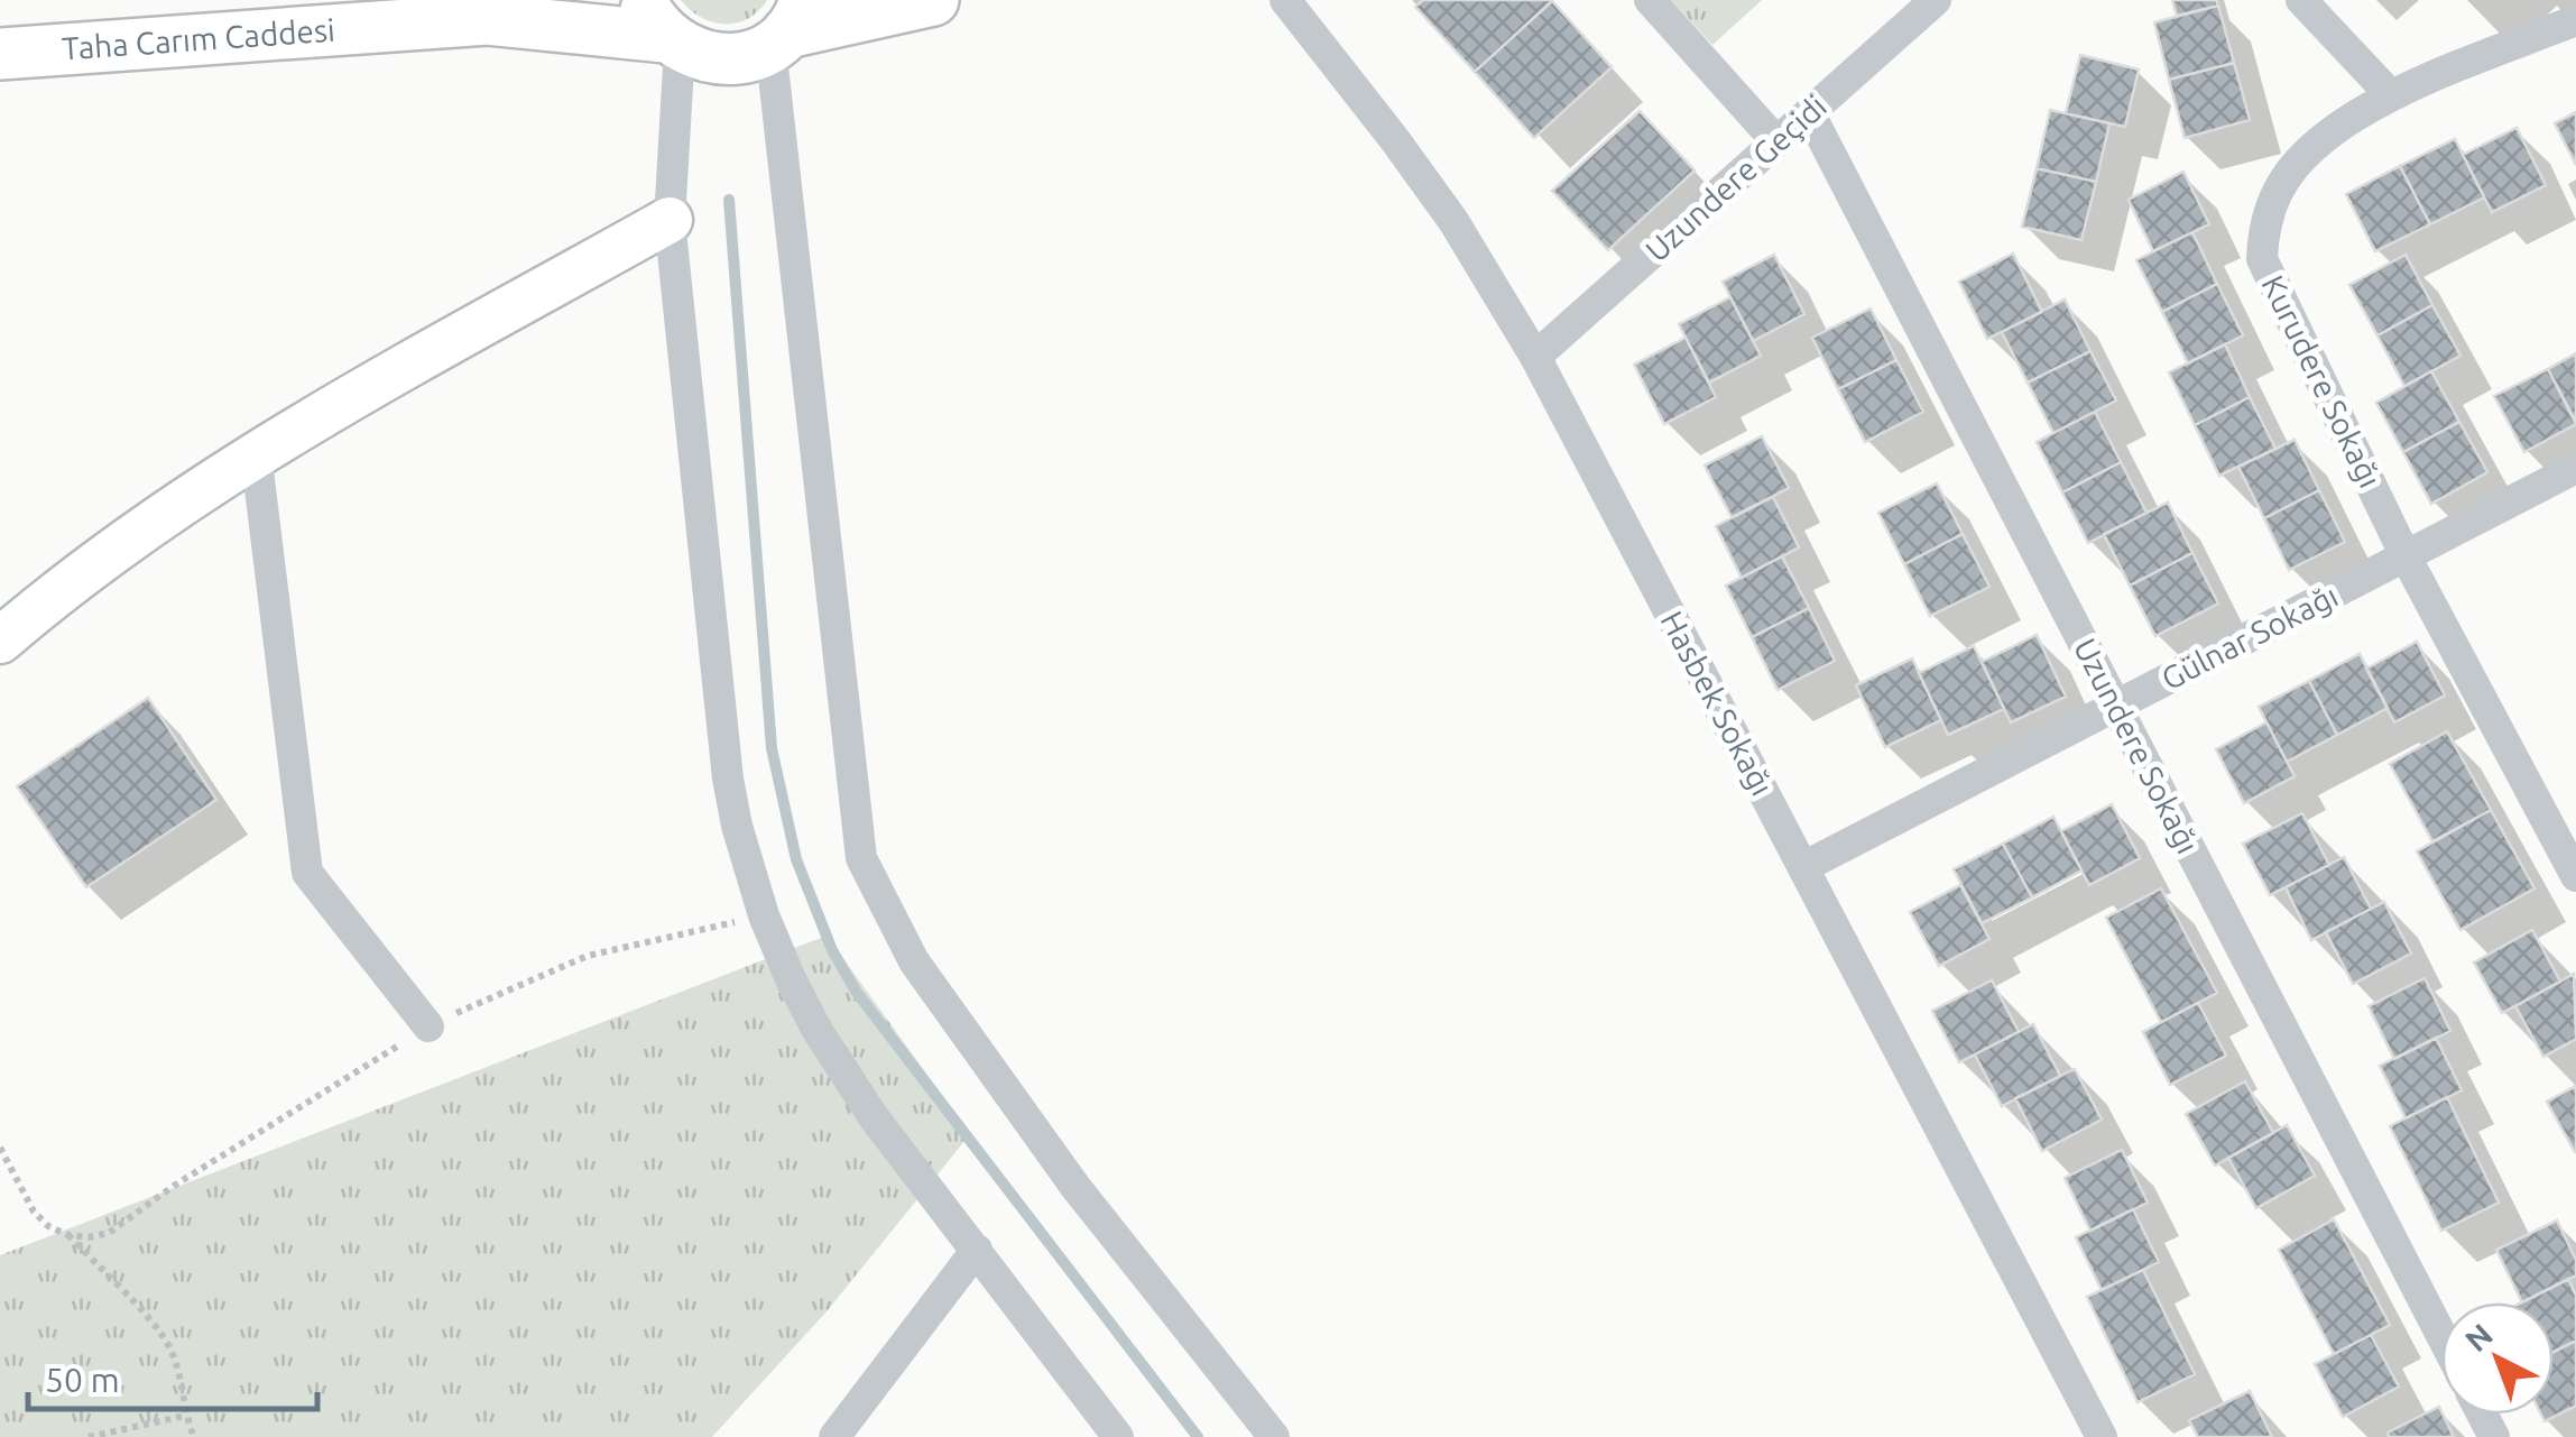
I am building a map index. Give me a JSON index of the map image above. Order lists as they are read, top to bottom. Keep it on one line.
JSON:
{"streets":{"main road":["Taha Carım Caddesi"],"street":["Uzundere Geçidi","Kurudere Sokağı","Gülnar Sokağı","Hasbek Sokağı","Uzundere Sokağı"]},"crossings":[["Uzundere Geçidi","Hasbek Sokağı"],["Uzundere Geçidi","Uzundere Sokağı"],["Kurudere Sokağı","Gülnar Sokağı"],["Gülnar Sokağı","Hasbek Sokağı"],["Gülnar Sokağı","Uzundere Sokağı"]],"scale_bar":"50 m","north":"top left"}
